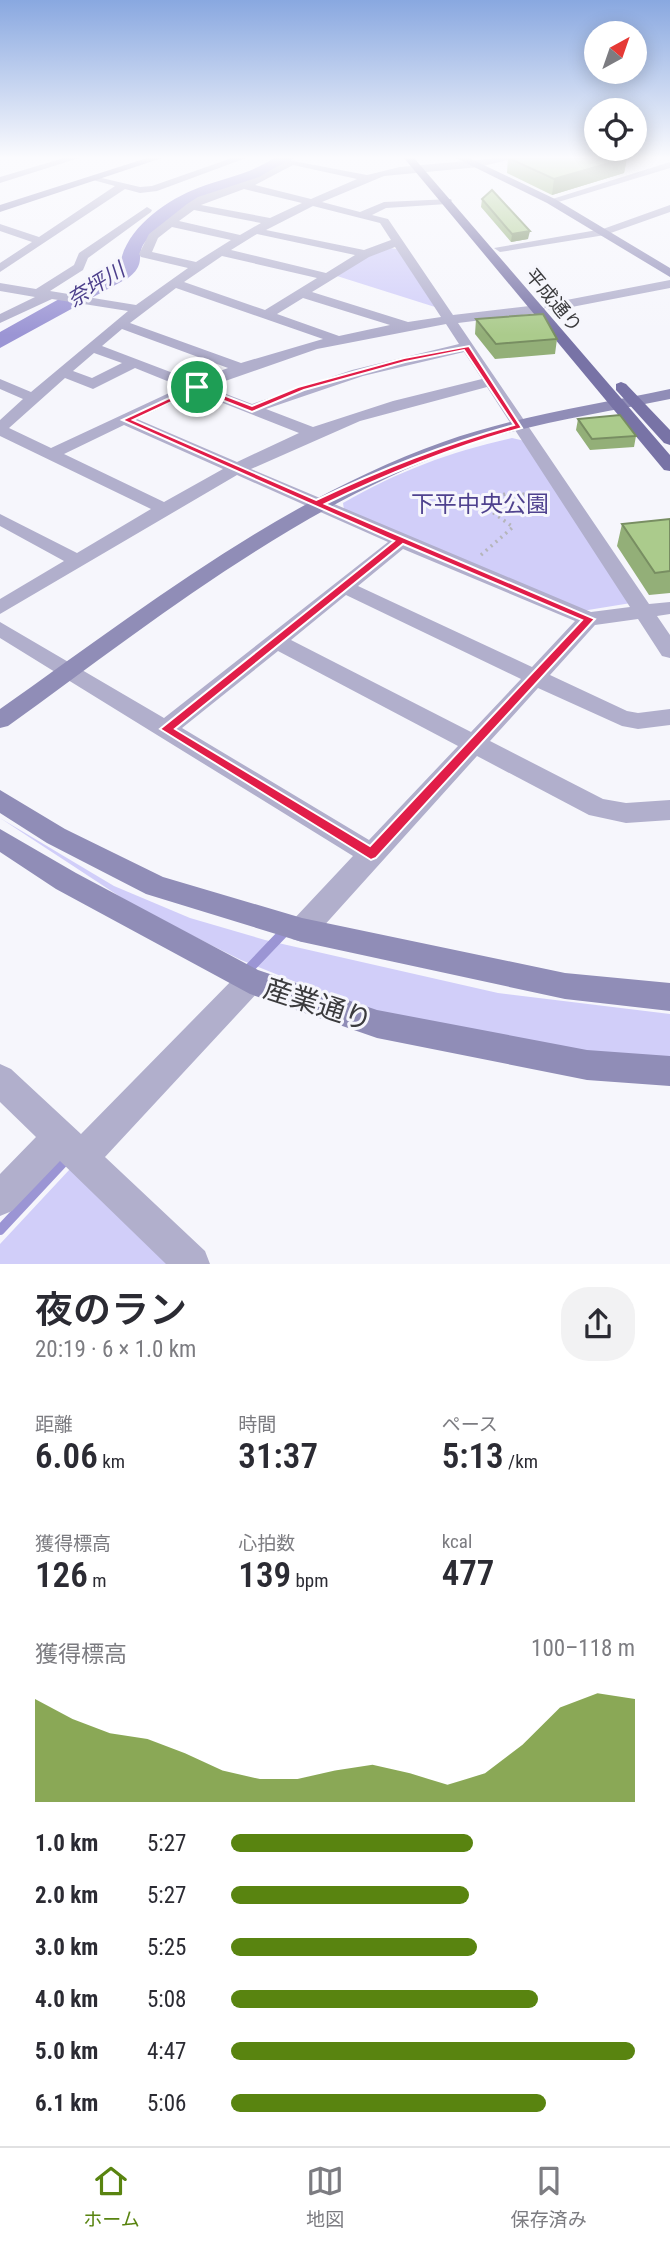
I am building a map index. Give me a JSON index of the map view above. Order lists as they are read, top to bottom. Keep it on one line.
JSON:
{"streets":{"main road":["平成通り"],"street":["産業通り"]},"water":["奈坪川"],"parks":["下平中央公園"],"north":"top right","page":{"heading":["夜のラン","20:19 · 6 × 1.0 km"],"stats":[["距離","6.06 km"],["時間","31:37"],["ペース","5:13 /km"],["獲得標高","126 m"],["心拍数","139 bpm"],["kcal","477"]],"chart":["獲得標高","100–118 m"],"list":[{"name":"1.0 km","note":"5:27"},{"name":"2.0 km","note":"5:27"},{"name":"3.0 km","note":"5:25"},{"name":"4.0 km","note":"5:08"},{"name":"5.0 km","note":"4:47"},{"name":"6.1 km","note":"5:06"}],"tabs":["ホーム","地図","保存済み"]}}
